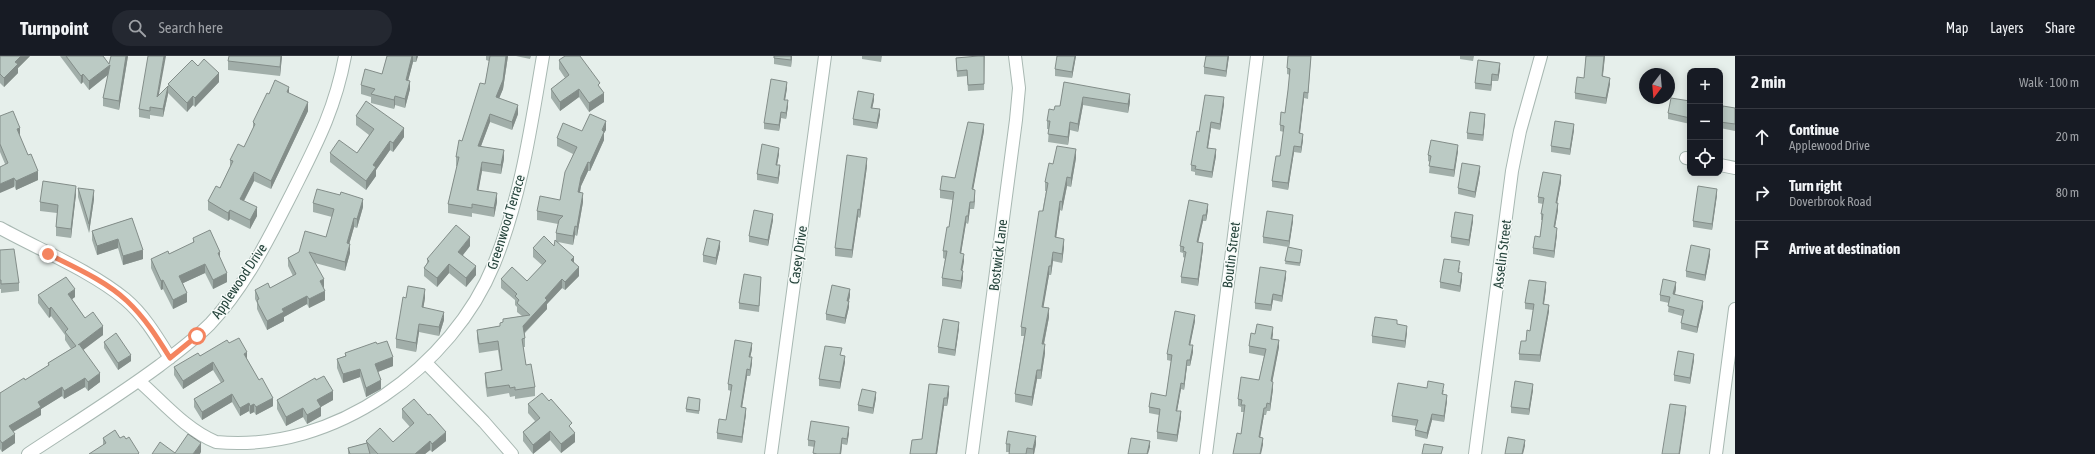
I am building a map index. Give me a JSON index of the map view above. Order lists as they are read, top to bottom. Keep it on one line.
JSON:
{"streets":{"street":["Greenwood Terrace","Asselin Street","Casey Drive","Bostwick Lane","Boutin Street","Applewood Drive"]},"north":"bottom","page":{"header":"Turnpoint","search":"Search here","nav":["Map","Layers","Share"],"heading":["2 min","Walk · 100 m"],"map_buttons":["+","−"],"list":[["Continue","Applewood Drive","20 m"],["Turn right","Doverbrook Road","80 m"],"Arrive at destination"]}}
